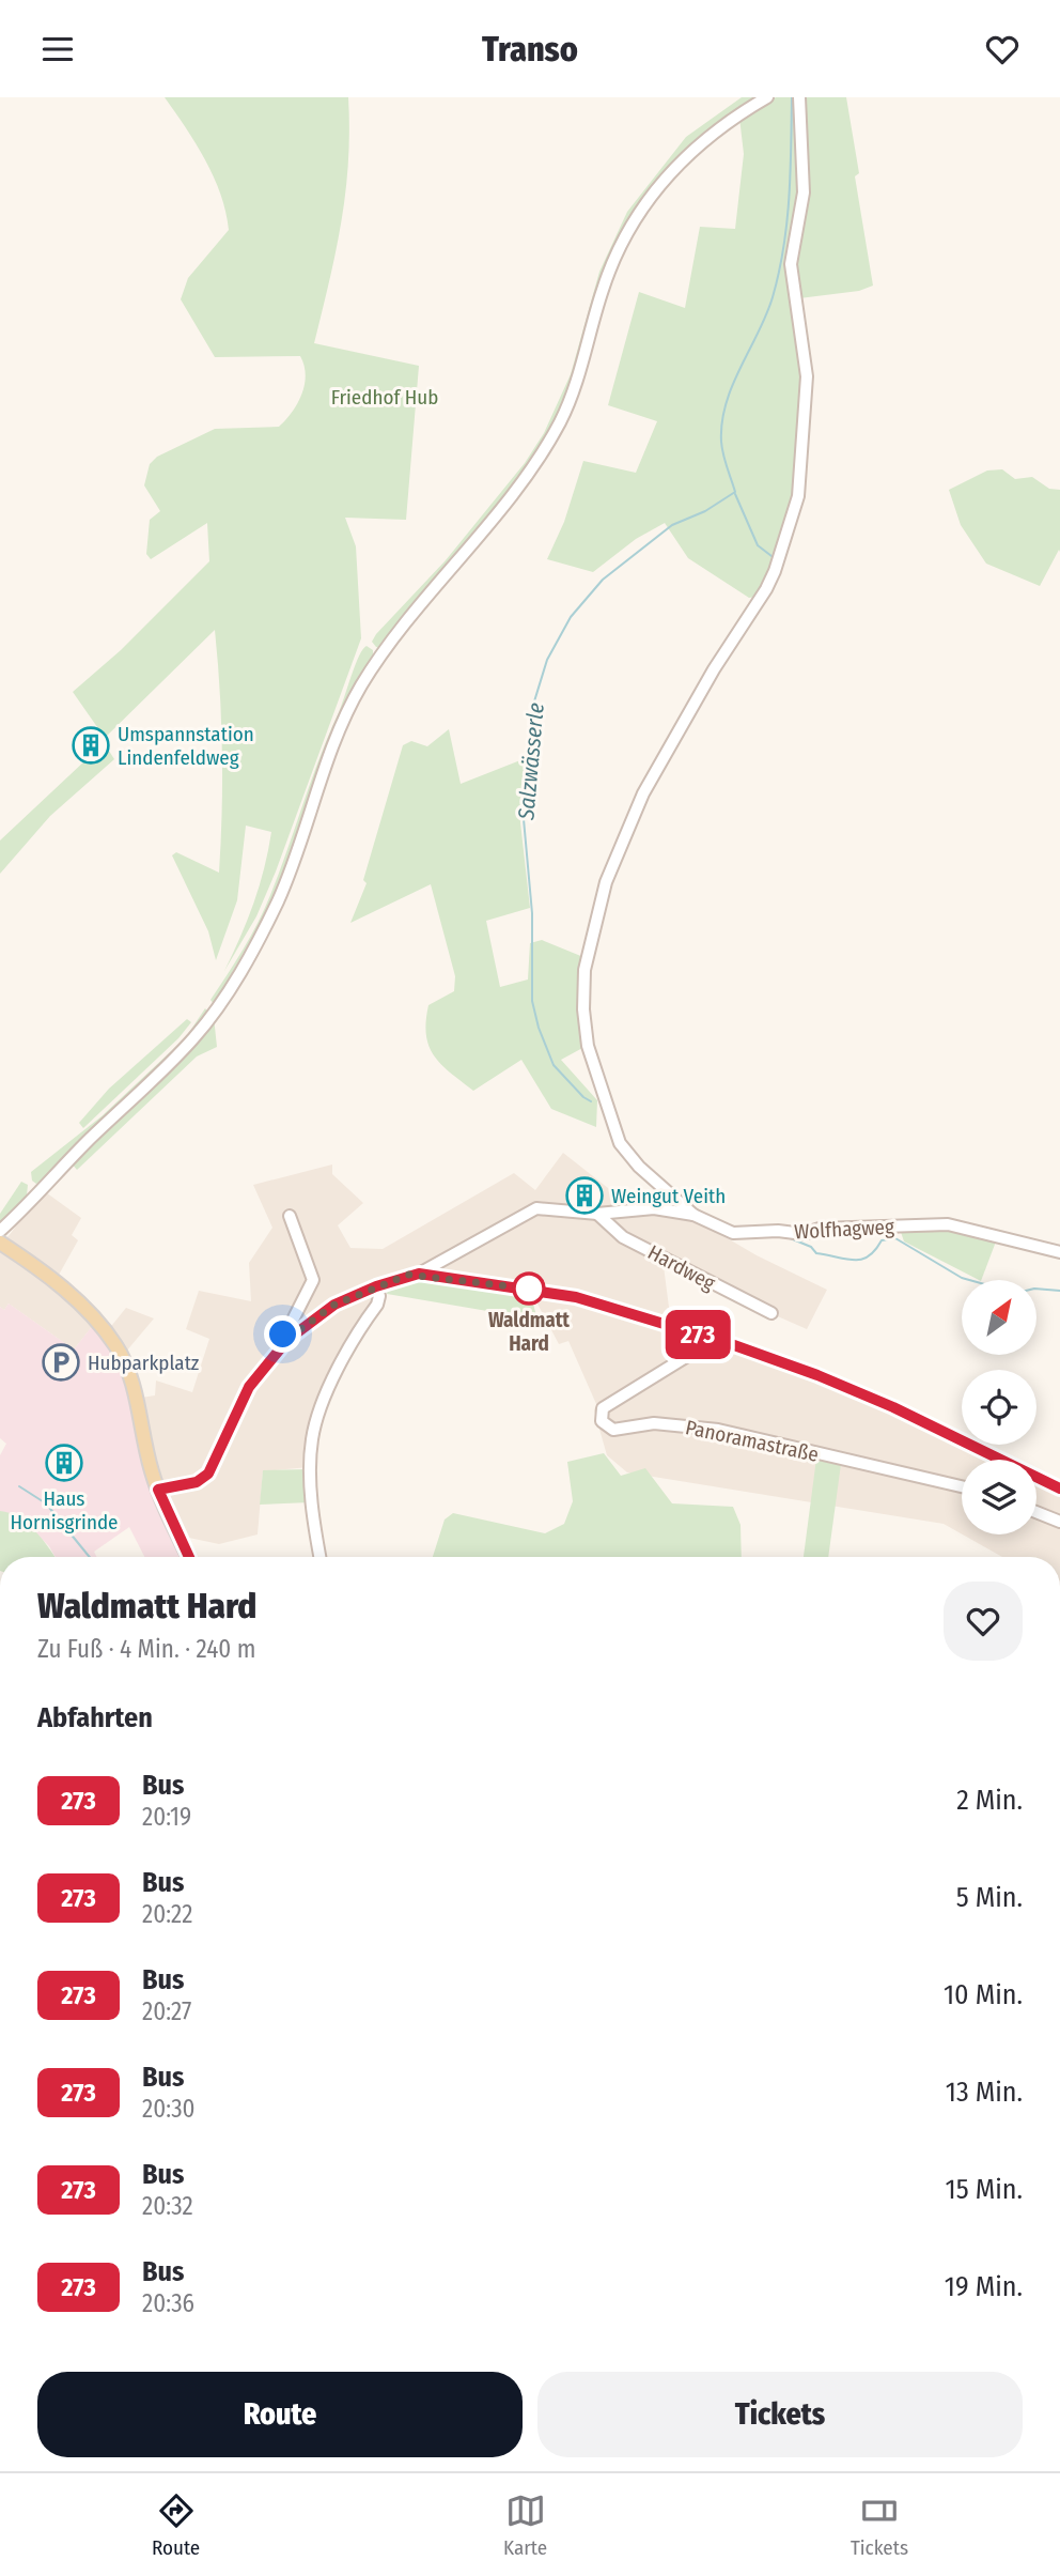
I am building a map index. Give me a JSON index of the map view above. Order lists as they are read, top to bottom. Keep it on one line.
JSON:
{"streets":{"street":["Wolfhagweg","Hardweg","Panoramastraße"]},"crossings":[["Wolfhagweg","Hardweg"]],"water":["Salzwässerle"],"parks":["Friedhof Hub"],"places":{"building":["Umspannstation Lindenfeldweg","Weingut Veith","Haus Hornisgrinde"],"other":["Waldmatt Hard"],"parking":["Hubparkplatz"]},"lines":["bus line 273"],"north":"top right","page":{"header":"Transo","on_map":"273","heading":[["Waldmatt Hard","Zu Fuß · 4 Min. · 240 m"],"Abfahrten"],"list":[{"mark":"273","name":"Bus","note":"20:19","value":"2 Min."},{"mark":"273","name":"Bus","note":"20:22","value":"5 Min."},{"mark":"273","name":"Bus","note":"20:27","value":"10 Min."},{"mark":"273","name":"Bus","note":"20:30","value":"13 Min."},{"mark":"273","name":"Bus","note":"20:32","value":"15 Min."},{"mark":"273","name":"Bus","note":"20:36","value":"19 Min."}],"buttons":["Route","Tickets"],"tabs":["Route","Karte","Tickets"]}}
